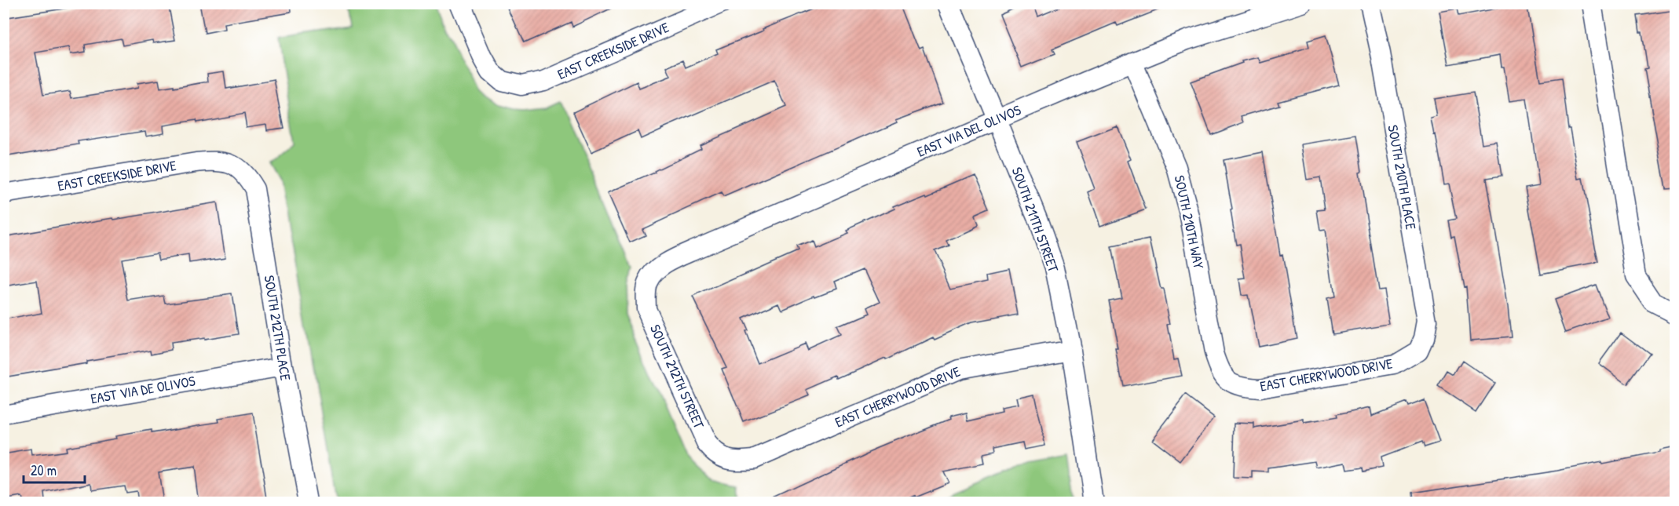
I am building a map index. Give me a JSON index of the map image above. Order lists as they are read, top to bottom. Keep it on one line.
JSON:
{"streets":{"street":["EAST CREEKSIDE DRIVE","EAST VIA DEL OLIVOS","SOUTH 210TH PLACE","SOUTH 211TH STREET","SOUTH 210TH WAY","SOUTH 212TH PLACE","EAST CHERRYWOOD DRIVE","SOUTH 212TH STREET","EAST VIA DE OLIVOS"]},"crossings":[["EAST CREEKSIDE DRIVE","SOUTH 212TH PLACE"],["EAST VIA DEL OLIVOS","SOUTH 211TH STREET"],["EAST VIA DEL OLIVOS","SOUTH 210TH WAY"],["EAST VIA DEL OLIVOS","SOUTH 212TH STREET"],["SOUTH 210TH PLACE","EAST CHERRYWOOD DRIVE"],["SOUTH 211TH STREET","EAST CHERRYWOOD DRIVE"],["SOUTH 210TH WAY","EAST CHERRYWOOD DRIVE"],["SOUTH 212TH PLACE","EAST VIA DE OLIVOS"],["EAST CHERRYWOOD DRIVE","SOUTH 212TH STREET"]],"scale_bar":"20 m"}
